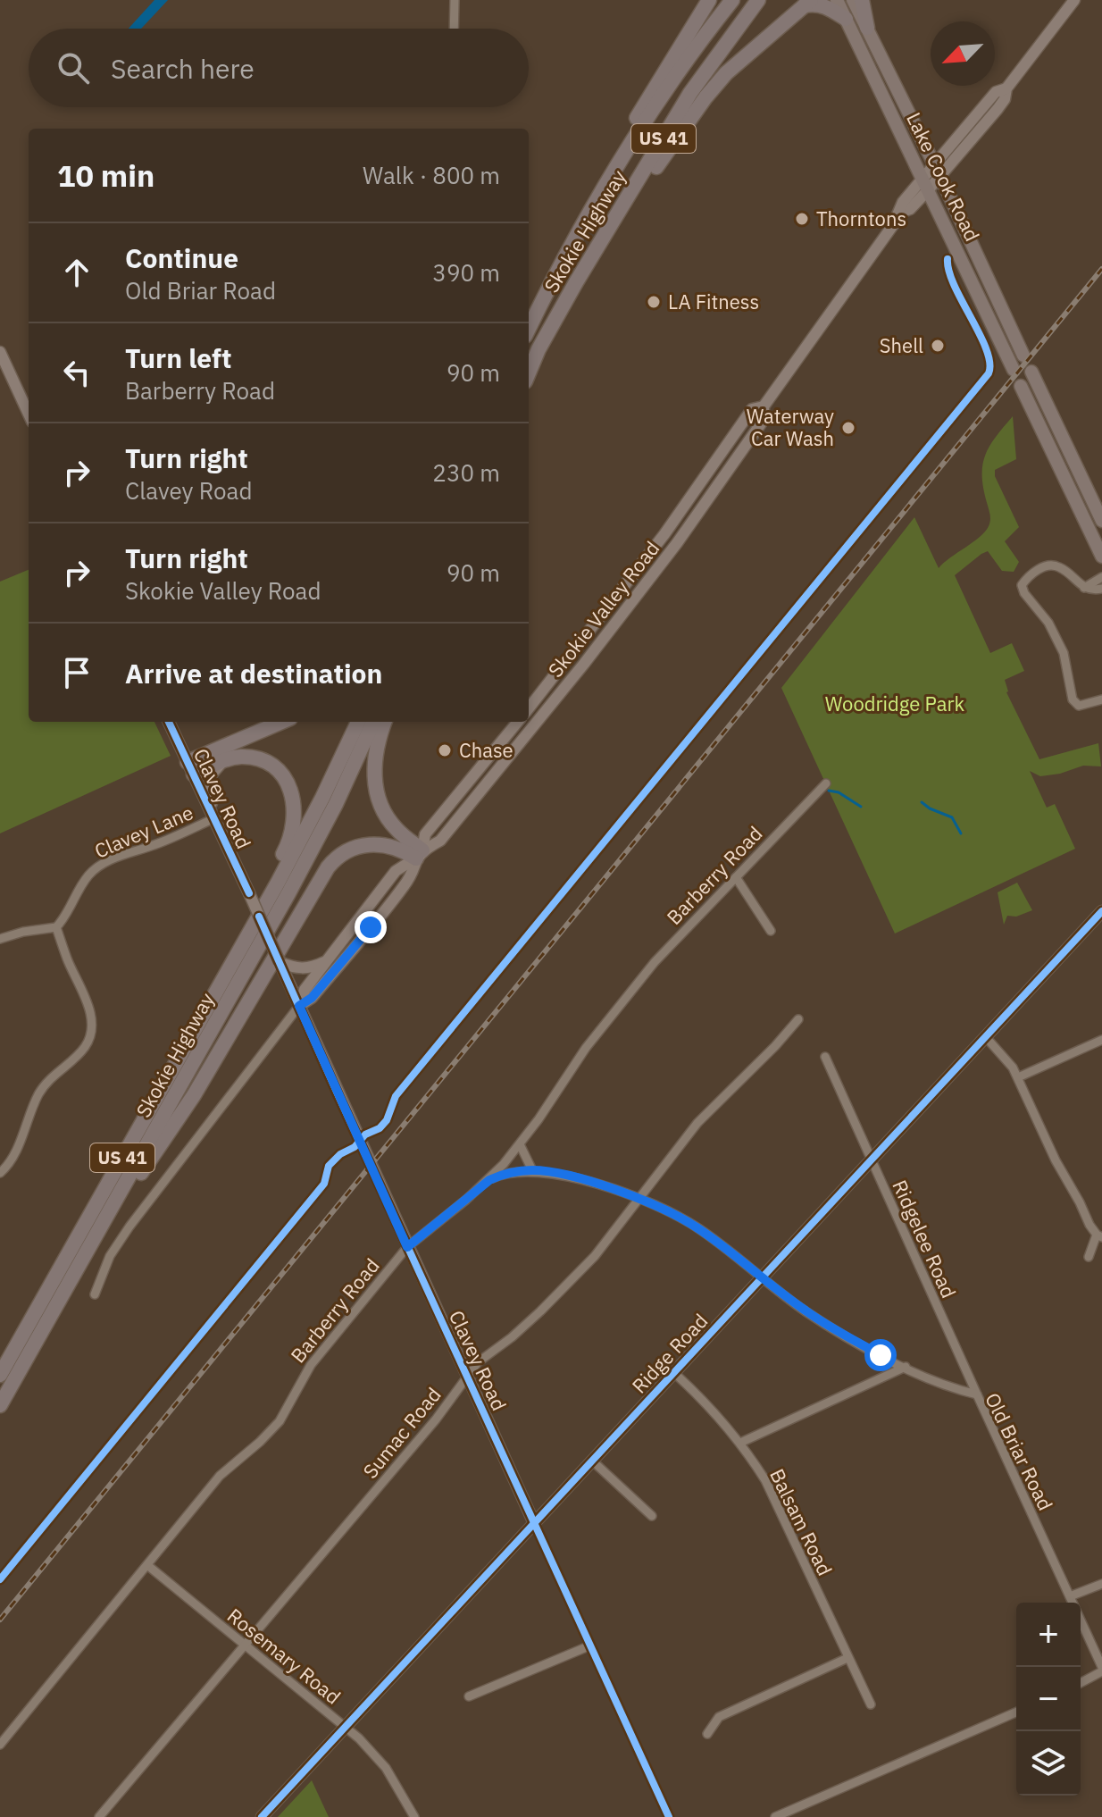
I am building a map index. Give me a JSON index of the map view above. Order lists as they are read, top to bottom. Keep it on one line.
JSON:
{"streets":{"highway":["US 41","Skokie Highway"],"main road":["Lake Cook Road","Skokie Valley Road","Clavey Road","Ridge Road"],"street":["Clavey Lane","Barberry Road","Ridgelee Road","Sumac Road","Old Briar Road","Balsam Road","Rosemary Road"]},"crossings":[["Lake Cook Road","Skokie Valley Road"],["Skokie Valley Road","Clavey Road"],["Clavey Road","Clavey Lane"],["Clavey Road","Barberry Road"],["Clavey Road","Ridge Road"],["Clavey Road","Sumac Road"],["Barberry Road","Old Briar Road"],["Barberry Road","Rosemary Road"],["Ridgelee Road","Ridge Road"],["Ridgelee Road","Old Briar Road"],["Ridge Road","Old Briar Road"],["Ridge Road","Balsam Road"],["Ridge Road","Rosemary Road"],["Sumac Road","Old Briar Road"],["Sumac Road","Rosemary Road"]],"parks":["Woodridge Park"],"places":["Thorntons","LA Fitness","Shell","Waterway Car Wash","Chase"],"north":"bottom left","page":{"search":"Search here","heading":["10 min","Walk · 800 m"],"list":[["Continue","Old Briar Road","390 m"],["Turn left","Barberry Road","90 m"],["Turn right","Clavey Road","230 m"],["Turn right","Skokie Valley Road","90 m"],"Arrive at destination"],"map_buttons":["+","−"]}}
